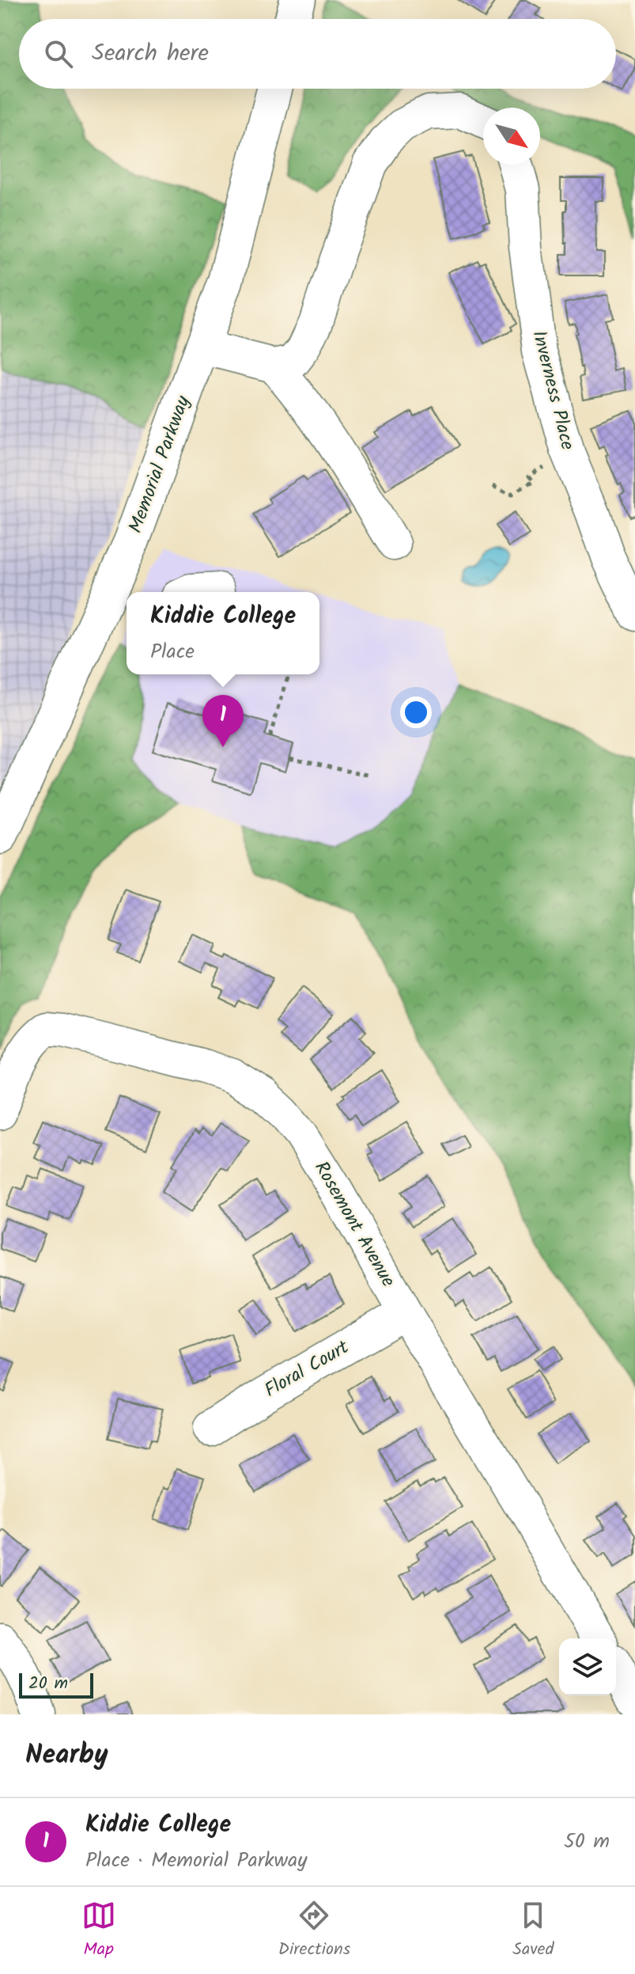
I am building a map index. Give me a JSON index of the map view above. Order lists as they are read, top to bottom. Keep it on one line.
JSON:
{"streets":{"main road":["Memorial Parkway"],"street":["Inverness Place","Rosemont Avenue","Floral Court"]},"crossings":[["Rosemont Avenue","Floral Court"]],"scale_bar":"20 m","north":"bottom right","page":{"search":"Search here","popup":["Kiddie College","Place"],"pins":"1","scale":"20 m","heading":"Nearby","list":[{"mark":"1","name":"Kiddie College","note":"Place · Memorial Parkway","value":"50 m"}],"nav":["Map","Directions","Saved"]}}
